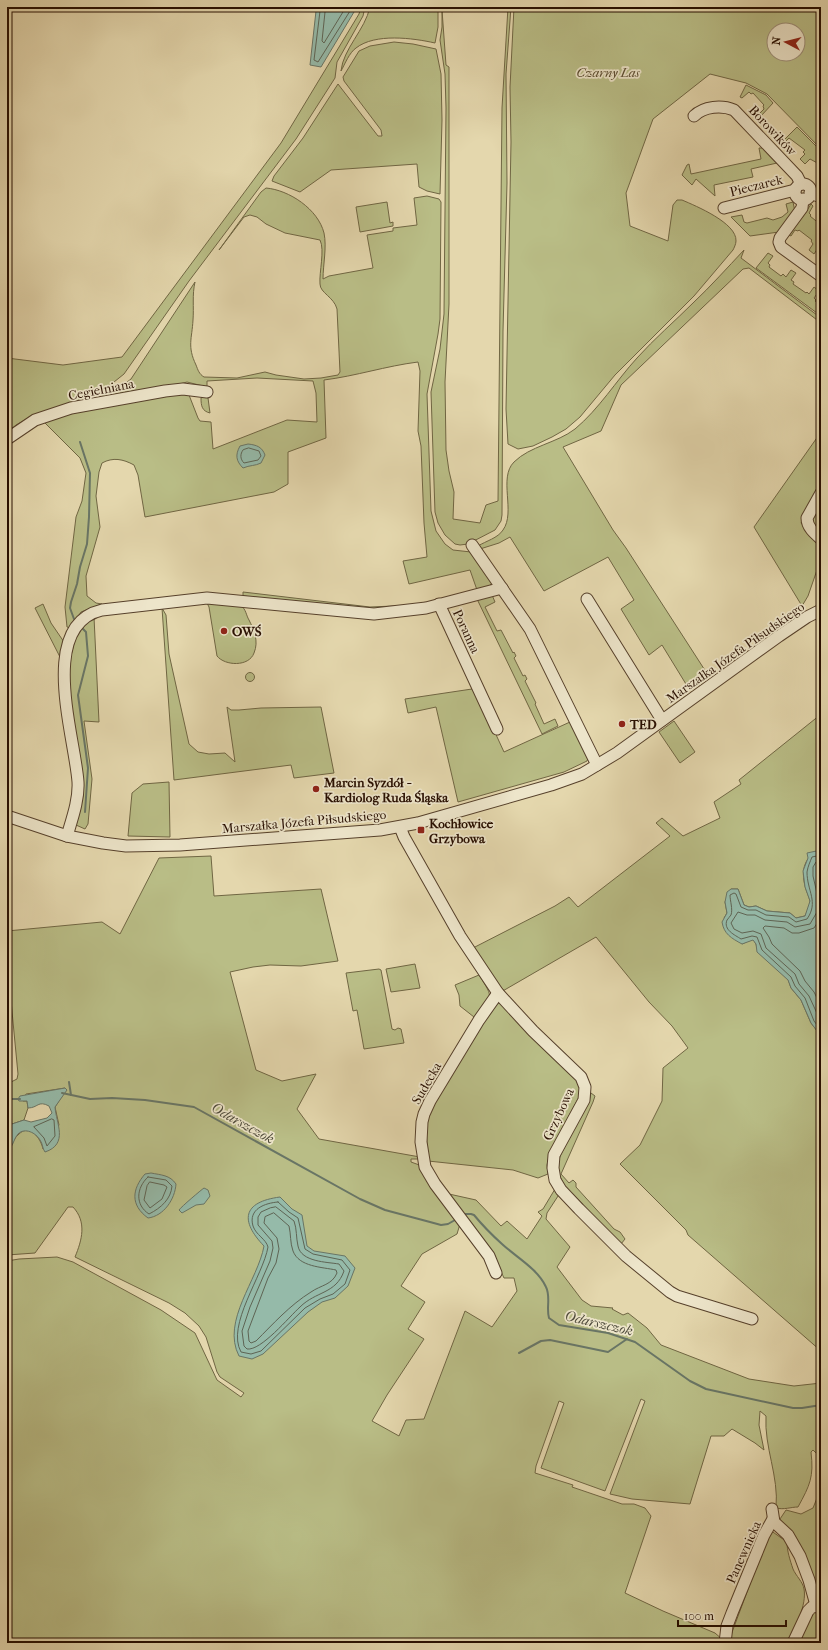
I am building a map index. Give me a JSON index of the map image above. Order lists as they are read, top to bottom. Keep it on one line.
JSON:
{"streets":{"street":["Borowików","Pieczarek","Cegielniana","Poranna","Marszałka Józefa Piłsudskiego","Sudecka","Grzybowa","Panewnicka"]},"crossings":[["Borowików","Pieczarek"],["Marszałka Józefa Piłsudskiego","Grzybowa"],["Sudecka","Grzybowa"]],"water":["Odarszczok"],"parks":["Czarny Las"],"places":{"other":["OWŚ","TED","Marcin Syzdół - Kardiolog Ruda Śląska"],"transit":["Kochłowice Grzybowa"]},"scale_bar":"100 m","north":"left"}
